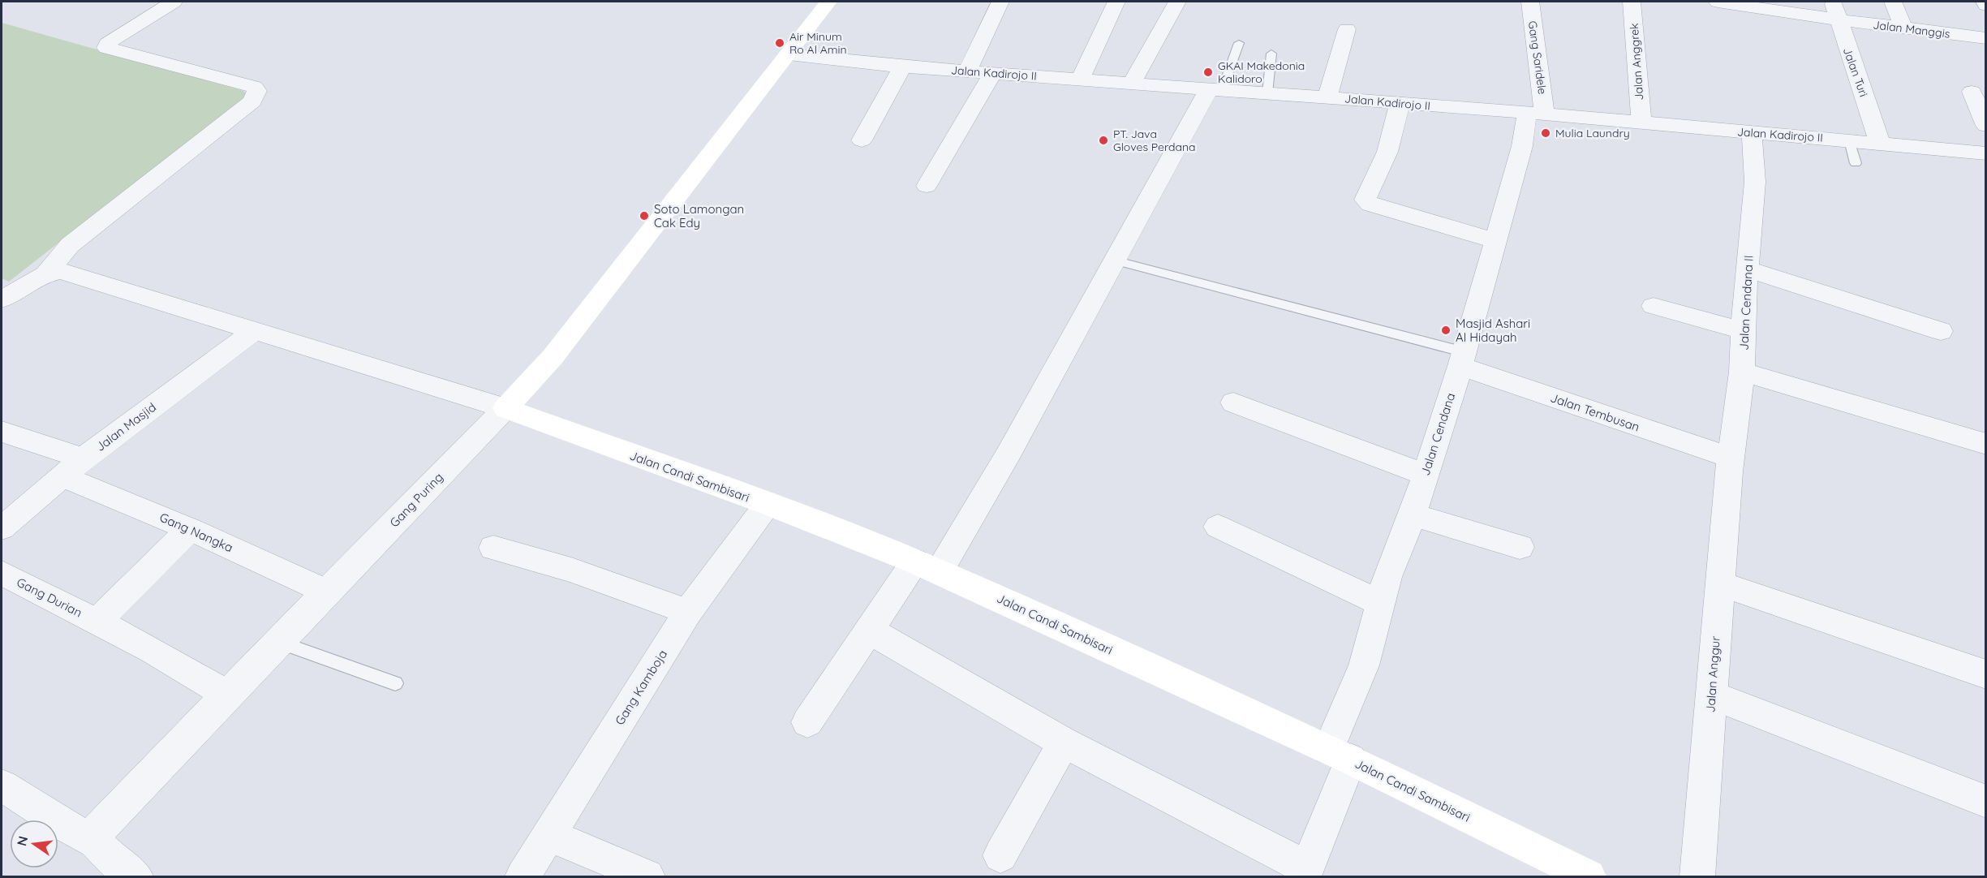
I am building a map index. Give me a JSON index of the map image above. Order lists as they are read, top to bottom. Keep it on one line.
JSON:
{"streets":{"street":["Jalan Manggis","Gang Saridele","Jalan Anggrek","Jalan Turi","Jalan Kadirojo II","Jalan Cendana II","Jalan Tembusan","Jalan Masjid","Jalan Cendana","Jalan Candi Sambisari","Gang Puring","Gang Nangka","Gang Durian","Jalan Anggur","Gang Kamboja"]},"crossings":[["Jalan Manggis","Jalan Turi"],["Gang Saridele","Jalan Kadirojo II"],["Gang Saridele","Jalan Cendana"],["Jalan Anggrek","Jalan Kadirojo II"],["Jalan Turi","Jalan Kadirojo II"],["Jalan Kadirojo II","Jalan Cendana II"],["Jalan Kadirojo II","Jalan Cendana"],["Jalan Cendana II","Jalan Tembusan"],["Jalan Cendana II","Jalan Anggur"],["Jalan Tembusan","Jalan Cendana"],["Jalan Tembusan","Jalan Anggur"],["Jalan Masjid","Gang Nangka"],["Jalan Cendana","Jalan Candi Sambisari"],["Jalan Candi Sambisari","Gang Puring"],["Jalan Candi Sambisari","Gang Kamboja"],["Gang Puring","Gang Nangka"],["Gang Puring","Gang Durian"]],"places":["Air Minum Ro Al Amin","GKAI Makedonia Kalidoro","Mulia Laundry","PT. Java Gloves Perdana","Soto Lamongan Cak Edy","Masjid Ashari Al Hidayah"],"north":"left"}
